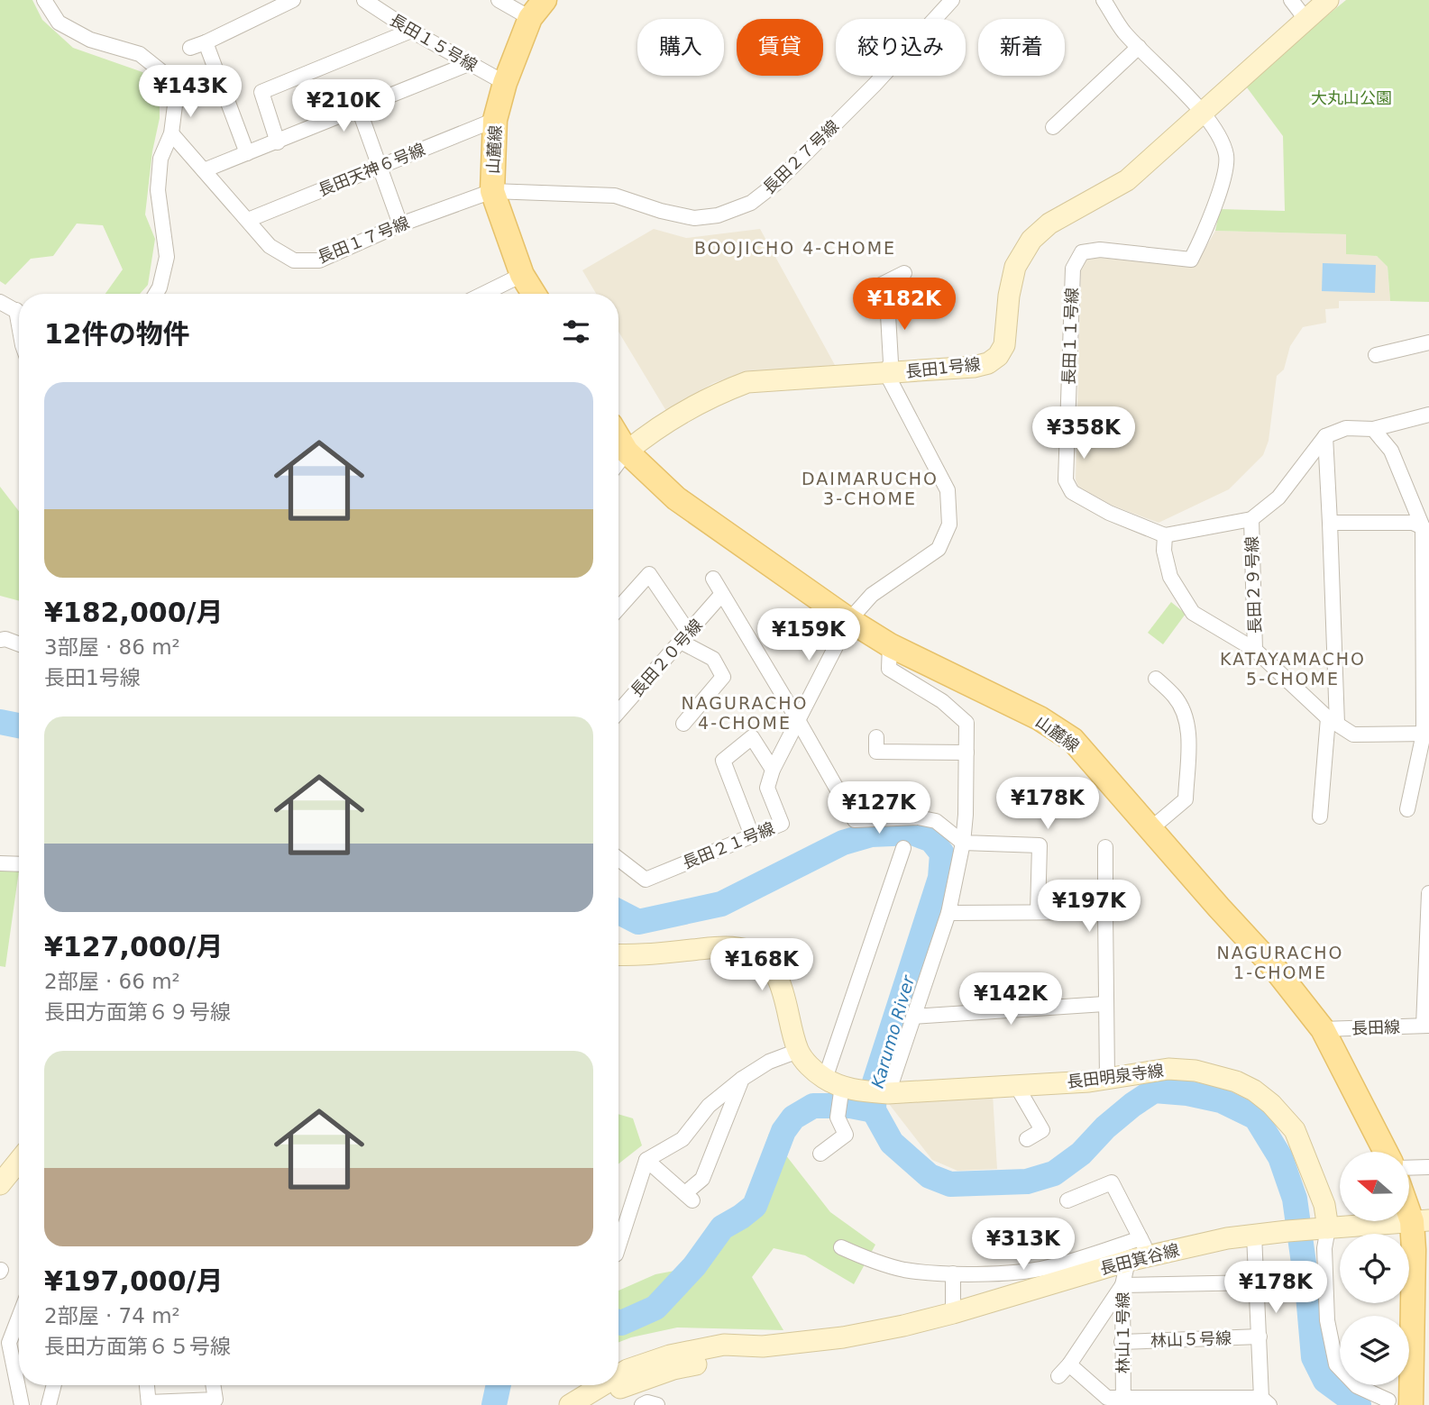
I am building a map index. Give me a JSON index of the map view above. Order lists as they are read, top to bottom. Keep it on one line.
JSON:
{"streets":{"main road":["山麓線"],"street":["長田１５号線","長田２７号線","長田天神６号線","長田１７号線","長田１１号線","長田1号線","長田２９号線","長田２０号線","長田２１号線","長田線","長田明泉寺線","長田箕谷線","林山１号線","林山５号線"]},"crossings":[["長田１５号線","山麓線"],["山麓線","長田２７号線"],["山麓線","長田天神６号線"],["山麓線","長田１７号線"],["山麓線","長田1号線"],["山麓線","長田２１号線"],["山麓線","長田線"],["長田２７号線","長田１７号線"],["長田天神６号線","長田１７号線"],["長田１１号線","長田1号線"],["長田1号線","長田２１号線"],["長田明泉寺線","長田箕谷線"],["長田箕谷線","林山１号線"],["林山１号線","林山５号線"]],"districts":["BOOJICHO 4-CHOME","DAIMARUCHO 3-CHOME","KATAYAMACHO 5-CHOME","NAGURACHO 4-CHOME","NAGURACHO 1-CHOME"],"water":["Karumo River"],"parks":["大丸山公園"],"north":"left","page":{"chip":["購入","賃貸","絞り込み","新着"],"price":["¥143K","¥210K","¥182K","¥358K","¥159K","¥178K","¥127K","¥197K","¥168K","¥142K","¥313K","¥178K"],"heading":"12件の物件","list":[{"name":"¥182,000/月","note":"3部屋 · 86 m² · 長田1号線"},{"name":"¥127,000/月","note":"2部屋 · 66 m² · 長田方面第６９号線"},{"name":"¥197,000/月","note":"2部屋 · 74 m² · 長田方面第６５号線"}]}}
